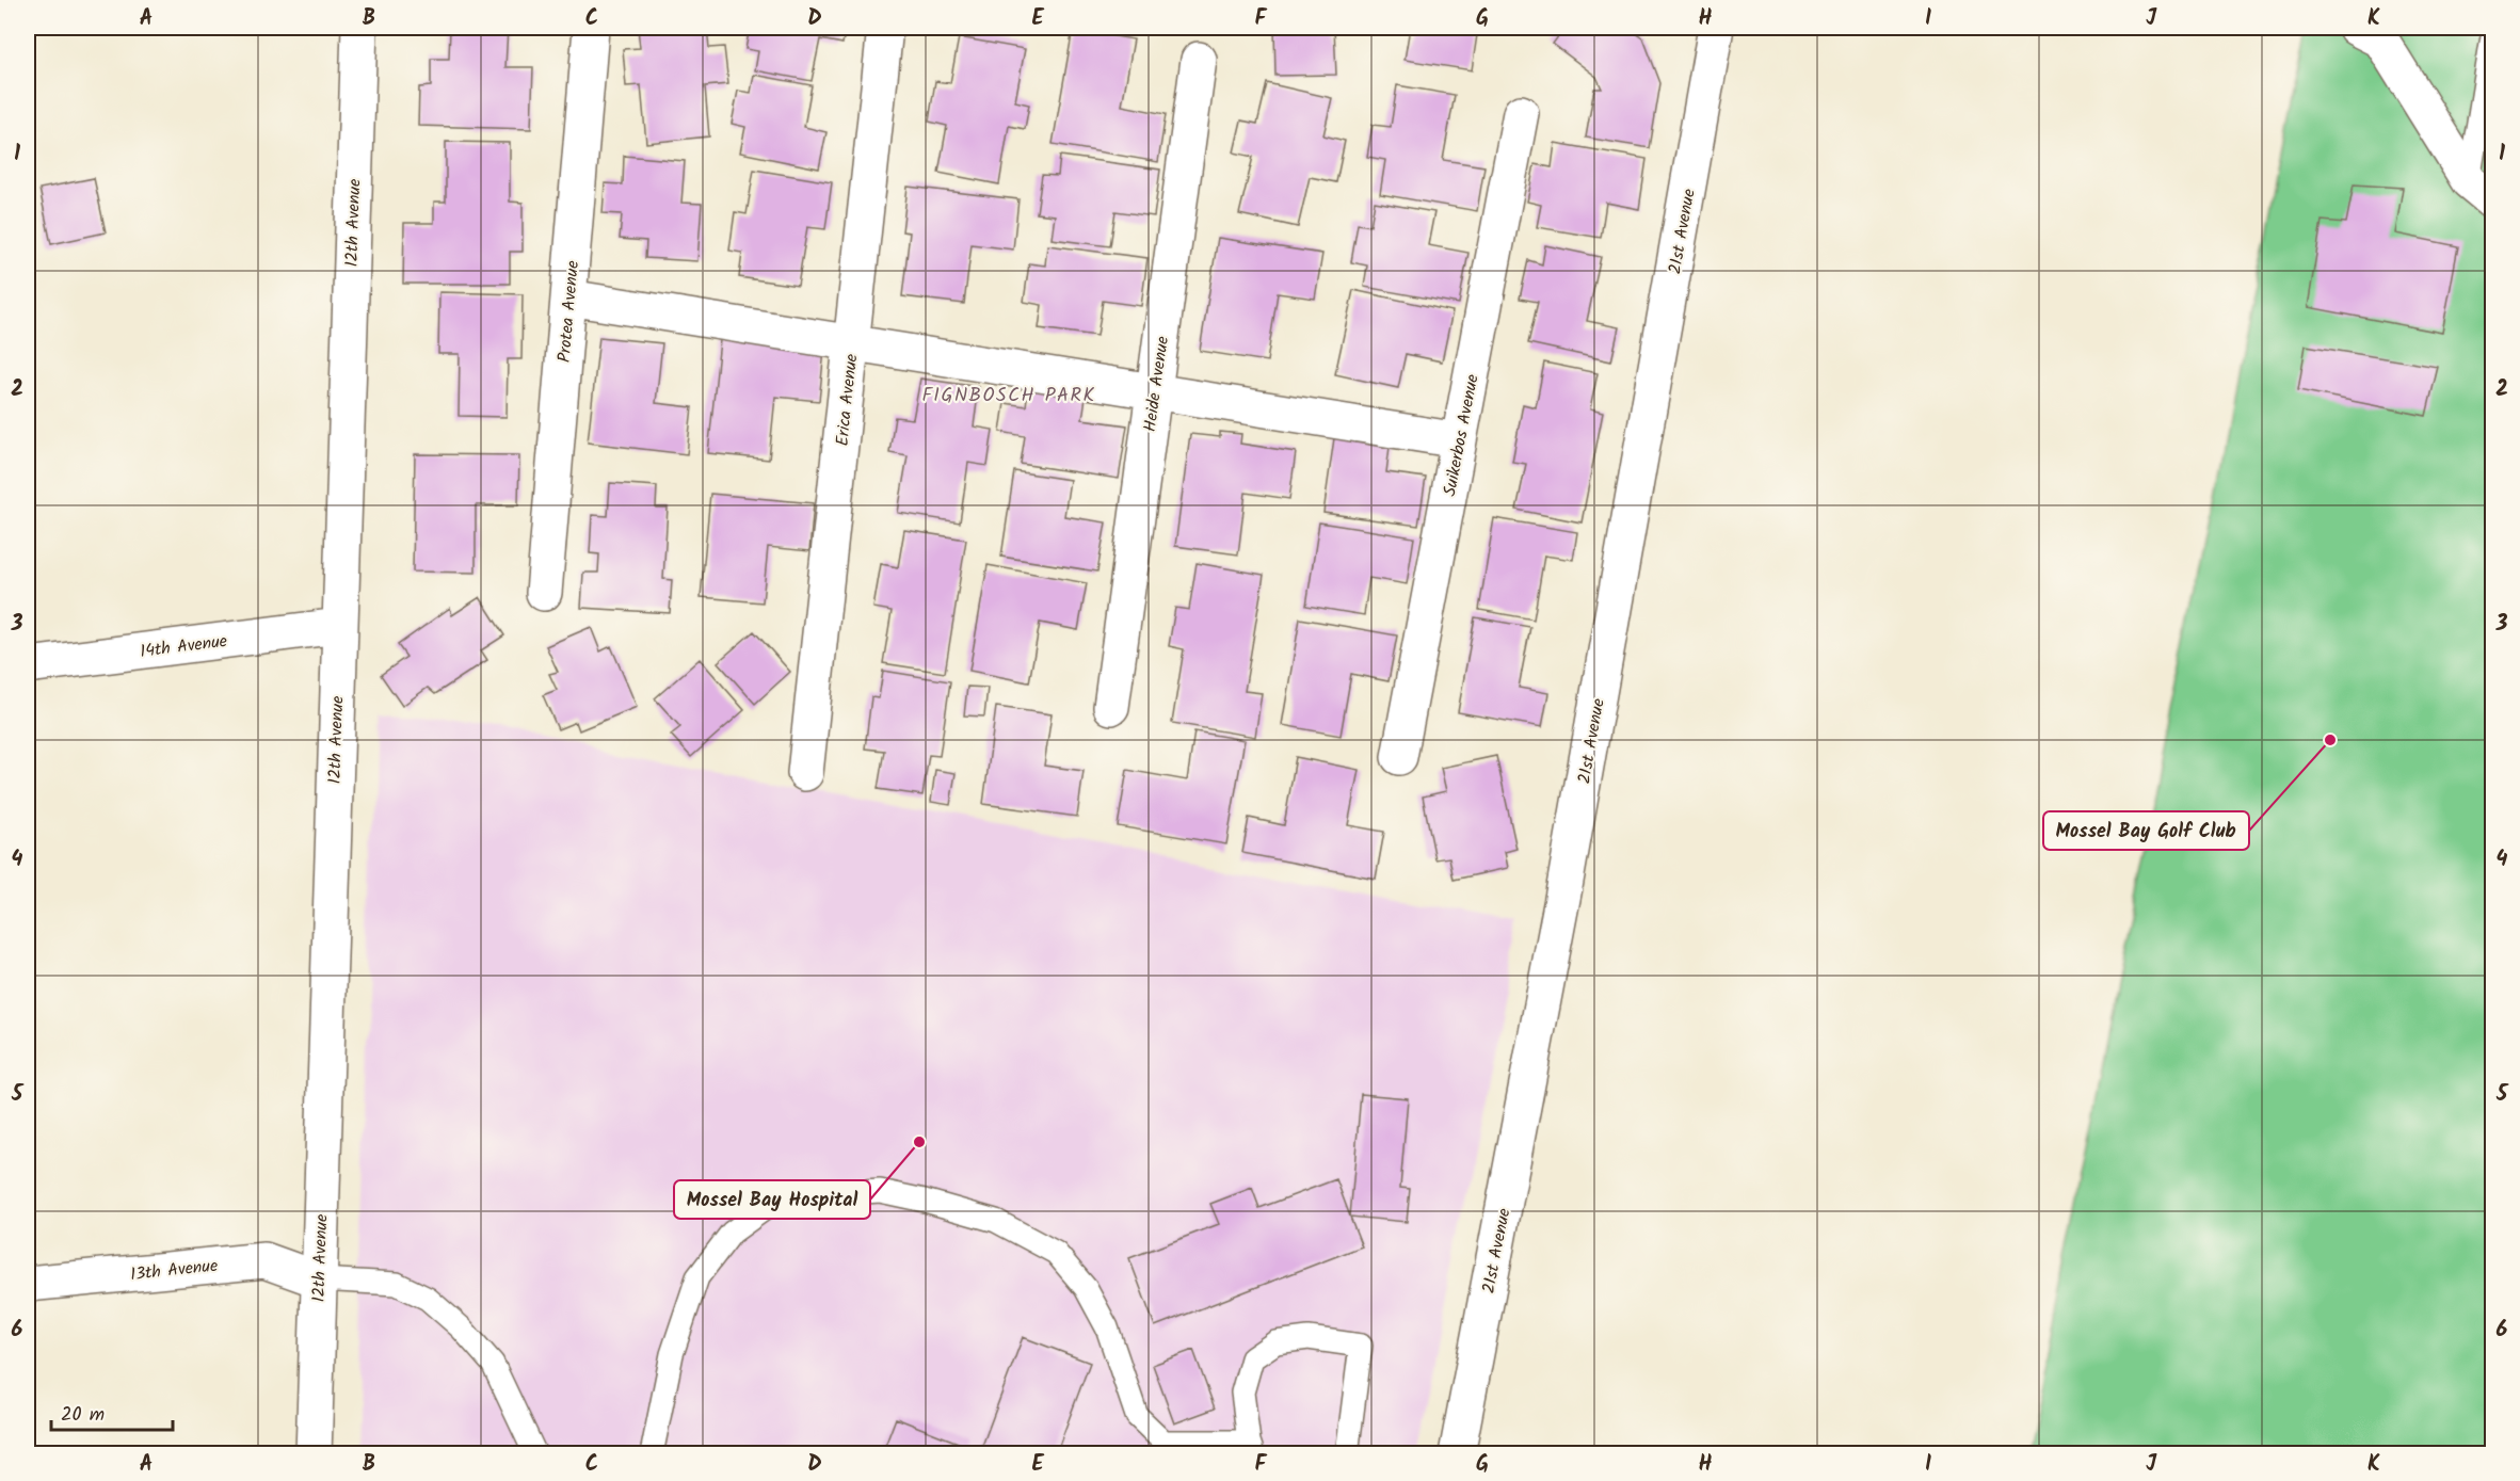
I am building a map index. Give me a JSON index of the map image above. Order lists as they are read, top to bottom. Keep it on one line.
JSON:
{"streets":{"street":["12th Avenue","21st Avenue","Protea Avenue","Heide Avenue","Erica Avenue","Suikerbos Avenue","14th Avenue","13th Avenue"]},"crossings":[["12th Avenue","14th Avenue"],["12th Avenue","13th Avenue"]],"districts":["FIGNBOSCH PARK"],"places":["Mossel Bay Golf Club","Mossel Bay Hospital"],"scale_bar":"20 m","grid":{"columns":["A","B","C","D","E","F","G","H","I","J","K"],"rows":["1","2","3","4","5","6"]}}
